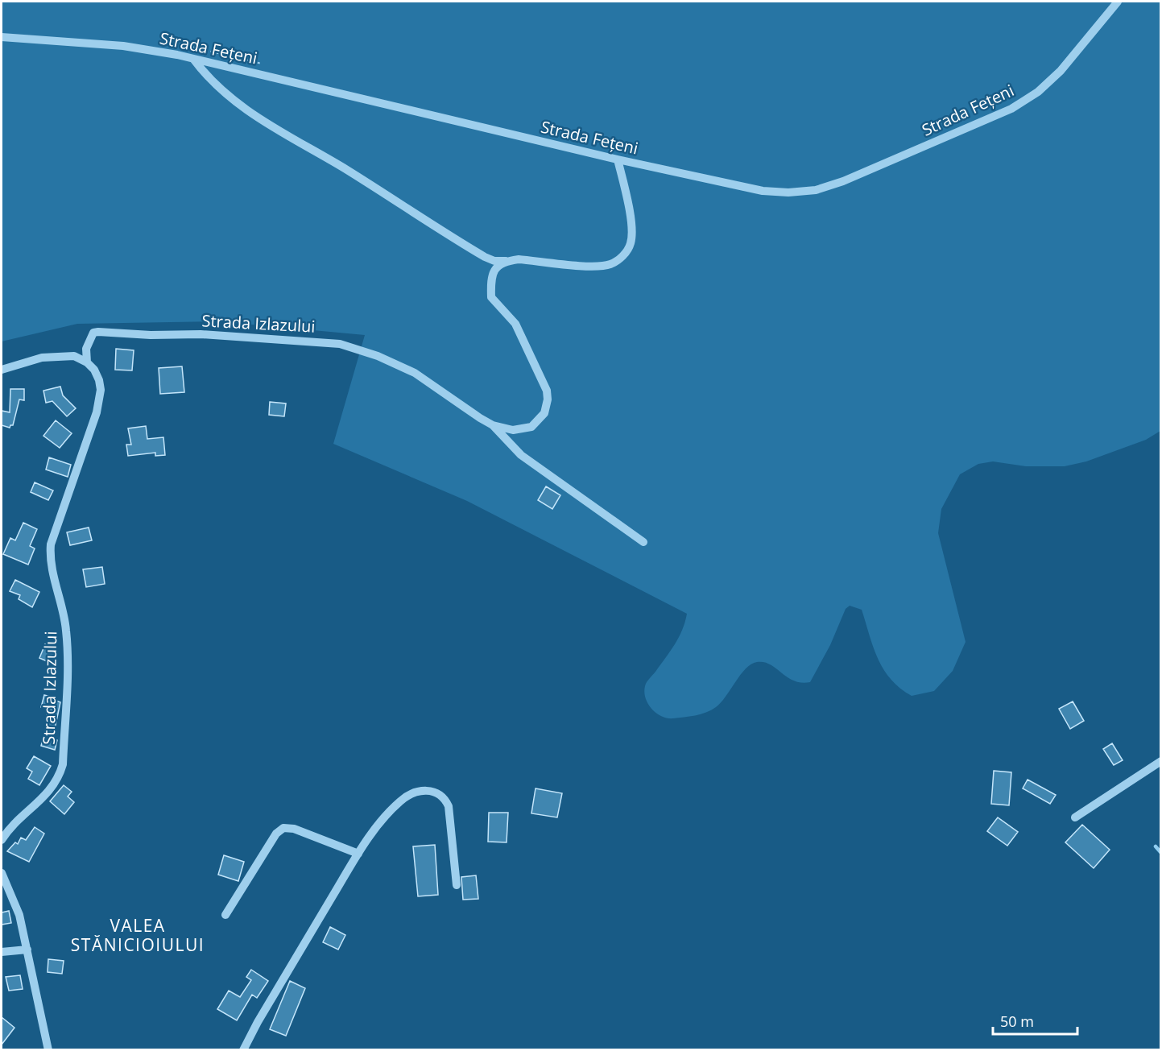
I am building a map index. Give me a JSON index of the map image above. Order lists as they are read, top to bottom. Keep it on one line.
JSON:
{"streets":{"street":["Strada Fețeni","Strada Izlazului"]},"districts":["VALEA STĂNICIOIULUI"],"scale_bar":"50 m"}
